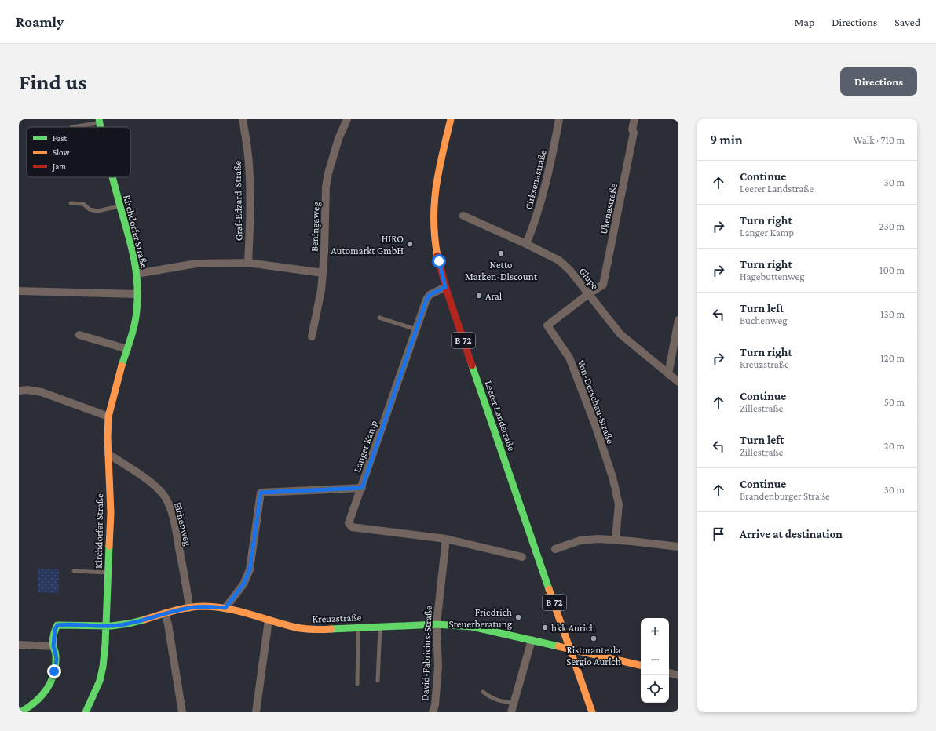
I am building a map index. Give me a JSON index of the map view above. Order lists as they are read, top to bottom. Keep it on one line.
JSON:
{"streets":{"street":["Cirksenastraße","Graf-Edzard-Straße","Ukenastraße","Beningaweg","Kirchdorfer Straße","Glupe","B 72","Von-Derschau-Straße","Leerer Landstraße","Langer Kamp","Eichenweg","Kreuzstraße","David-Fabricius-Straße"]},"crossings":[["Cirksenastraße","Glupe"],["Ukenastraße","Glupe"],["Ukenastraße","Von-Derschau-Straße"],["Kirchdorfer Straße","Eichenweg"],["Kirchdorfer Straße","Kreuzstraße"],["Glupe","Von-Derschau-Straße"],["Leerer Landstraße","Langer Kamp"],["Leerer Landstraße","Kreuzstraße"],["Langer Kamp","David-Fabricius-Straße"],["Eichenweg","Kreuzstraße"],["Kreuzstraße","David-Fabricius-Straße"]],"places":["HIRO Automarkt GmbH","Netto Marken-Discount","Aral","Friedrich Steuerberatung","hkk Aurich","Ristorante da Sergio Aurich"],"legend":["Fast","Slow","Jam"],"page":{"header":"Roamly","nav":["Map","Directions","Saved"],"buttons":"Directions","title":"Find us","heading":["9 min","Walk · 710 m"],"list":[["Continue","Leerer Landstraße","30 m"],["Turn right","Langer Kamp","230 m"],["Turn right","Hagebuttenweg","100 m"],["Turn left","Buchenweg","130 m"],["Turn right","Kreuzstraße","120 m"],["Continue","Zillestraße","50 m"],["Turn left","Zillestraße","20 m"],["Continue","Brandenburger Straße","30 m"],"Arrive at destination"],"map_buttons":["+","−"]}}
